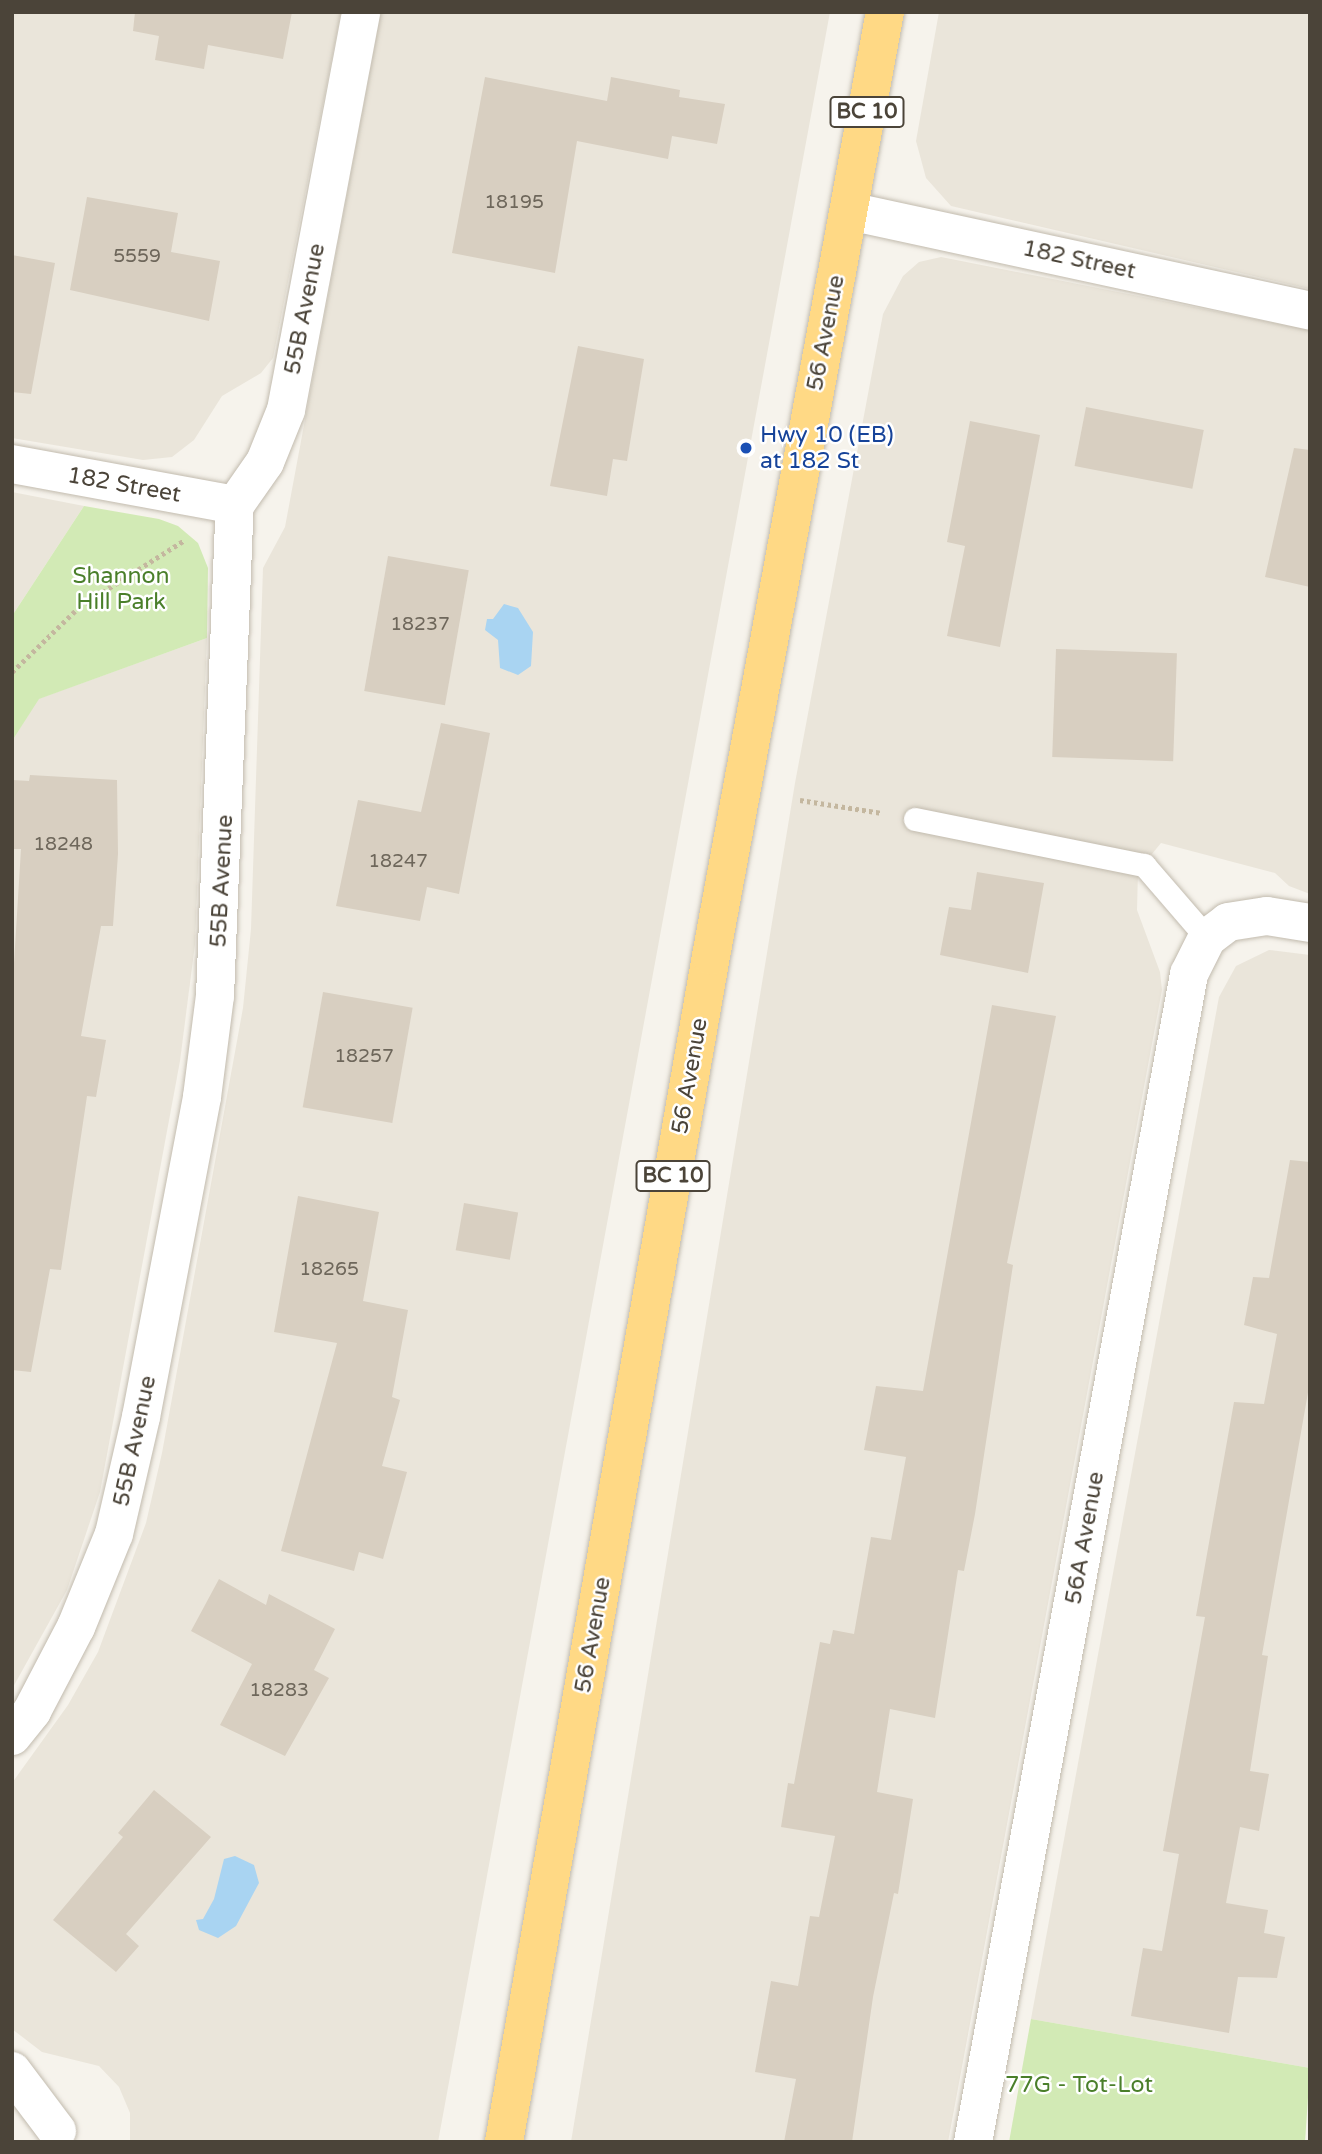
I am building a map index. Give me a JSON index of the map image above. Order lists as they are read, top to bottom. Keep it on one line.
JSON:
{"streets":{"highway":["BC 10","56 Avenue"],"street":["182 Street","55B Avenue","56A Avenue"]},"crossings":[["182 Street","55B Avenue"],["182 Street","56 Avenue"]],"parks":["Shannon Hill Park","77G - Tot-Lot"],"places":["Hwy 10 (EB) at 182 St"],"house_numbers":["18195","5559","18237","18248","18247","18257","18265","18283"]}
